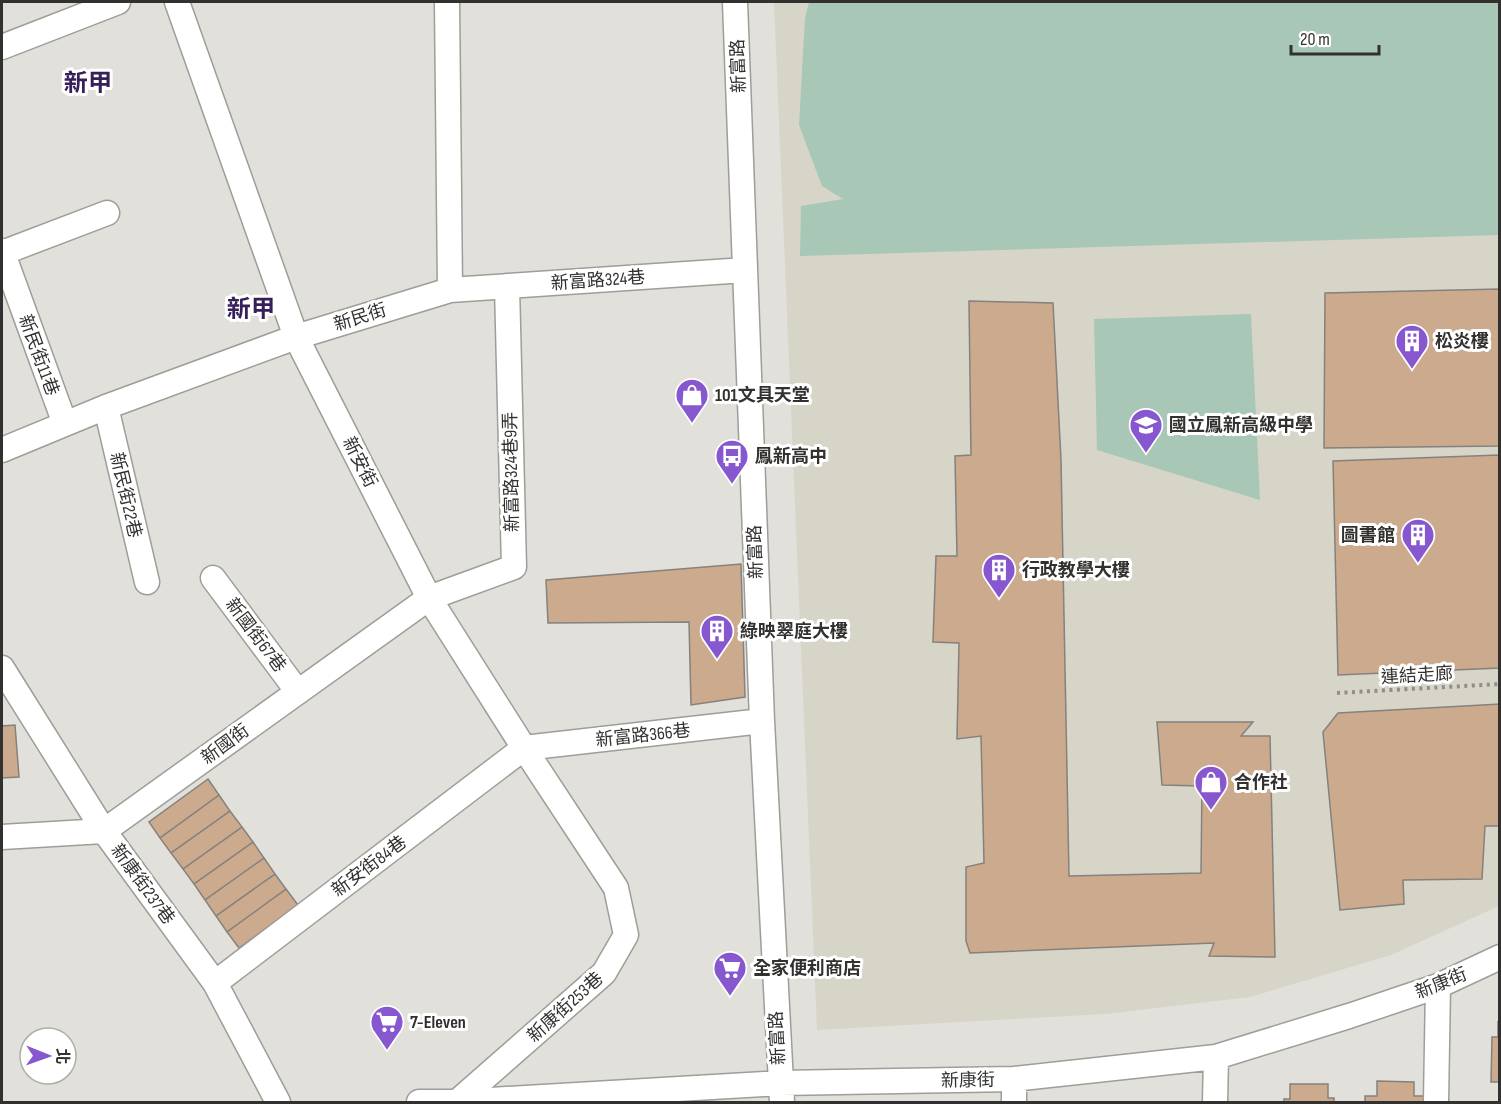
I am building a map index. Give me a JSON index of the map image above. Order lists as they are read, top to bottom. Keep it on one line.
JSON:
{"streets":{"street":["新富路","新富路324巷","新民街","新民街11巷","新安街","新富路324巷9弄","新民街22巷","新國街67巷","新富路366巷","新國街","新安街84巷","新康街237巷","新康街","新康街253巷"],"path":["連結走廊"]},"crossings":[["新富路","新富路324巷"],["新富路","新富路366巷"],["新富路","新康街"],["新富路324巷","新民街"],["新富路324巷","新富路324巷9弄"],["新民街","新民街11巷"],["新民街","新安街"],["新民街","新民街22巷"],["新安街","新富路324巷9弄"],["新安街","新富路366巷"],["新安街","新國街"],["新安街","新安街84巷"],["新安街","新康街253巷"],["新富路324巷9弄","新國街"],["新國街67巷","新國街"],["新富路366巷","新安街84巷"],["新國街","新康街237巷"],["新安街84巷","新康街237巷"],["新康街","新康街253巷"]],"districts":["新甲","新甲"],"places":{"building":["松炎樓","圖書館","行政教學大樓","綠映翠庭大樓"],"shop":["101文具天堂","合作社"],"school or university":["國立鳳新高級中學"],"bus stop":["鳳新高中"],"supermarket":["全家便利商店","7-Eleven"]},"scale_bar":"20 m","north":"right"}
